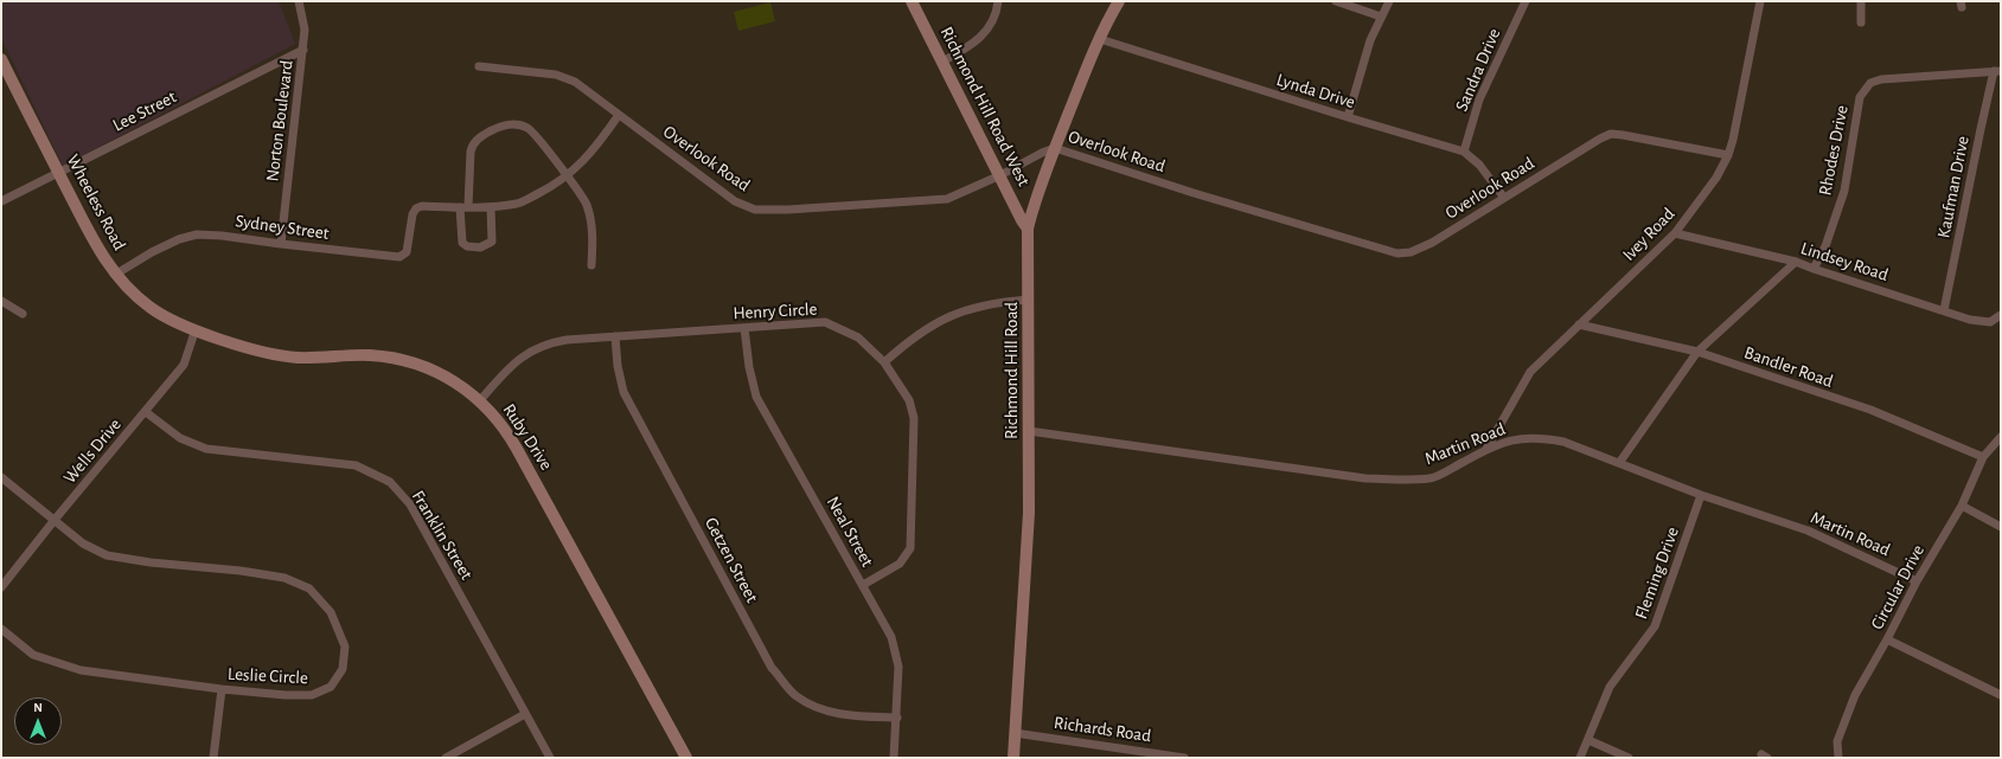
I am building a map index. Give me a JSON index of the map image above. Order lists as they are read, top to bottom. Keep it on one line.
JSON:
{"streets":{"street":["Sandra Drive","Lynda Drive","Richmond Hill Road West","Lee Street","Norton Boulevard","Rhodes Drive","Overlook Road","Kaufman Drive","Wheeless Road","Sydney Street","Ivey Road","Lindsey Road","Henry Circle","Bandler Road","Richmond Hill Road","Ruby Drive","Martin Road","Wells Drive","Neal Street","Franklin Street","Getzen Street","Fleming Drive","Circular Drive","Leslie Circle","Richards Road"]},"crossings":[["Sandra Drive","Lynda Drive"],["Lynda Drive","Overlook Road"],["Lynda Drive","Richmond Hill Road"],["Richmond Hill Road West","Overlook Road"],["Richmond Hill Road West","Richmond Hill Road"],["Lee Street","Norton Boulevard"],["Lee Street","Wheeless Road"],["Norton Boulevard","Sydney Street"],["Rhodes Drive","Kaufman Drive"],["Rhodes Drive","Lindsey Road"],["Overlook Road","Ivey Road"],["Overlook Road","Richmond Hill Road"],["Kaufman Drive","Lindsey Road"],["Wheeless Road","Sydney Street"],["Wheeless Road","Ruby Drive"],["Wheeless Road","Wells Drive"],["Ivey Road","Lindsey Road"],["Ivey Road","Bandler Road"],["Ivey Road","Martin Road"],["Henry Circle","Ruby Drive"],["Henry Circle","Neal Street"],["Henry Circle","Getzen Street"],["Bandler Road","Circular Drive"],["Richmond Hill Road","Martin Road"],["Richmond Hill Road","Richards Road"],["Ruby Drive","Wells Drive"],["Martin Road","Fleming Drive"],["Martin Road","Circular Drive"],["Wells Drive","Franklin Street"],["Wells Drive","Leslie Circle"],["Neal Street","Getzen Street"]],"north":"top"}
